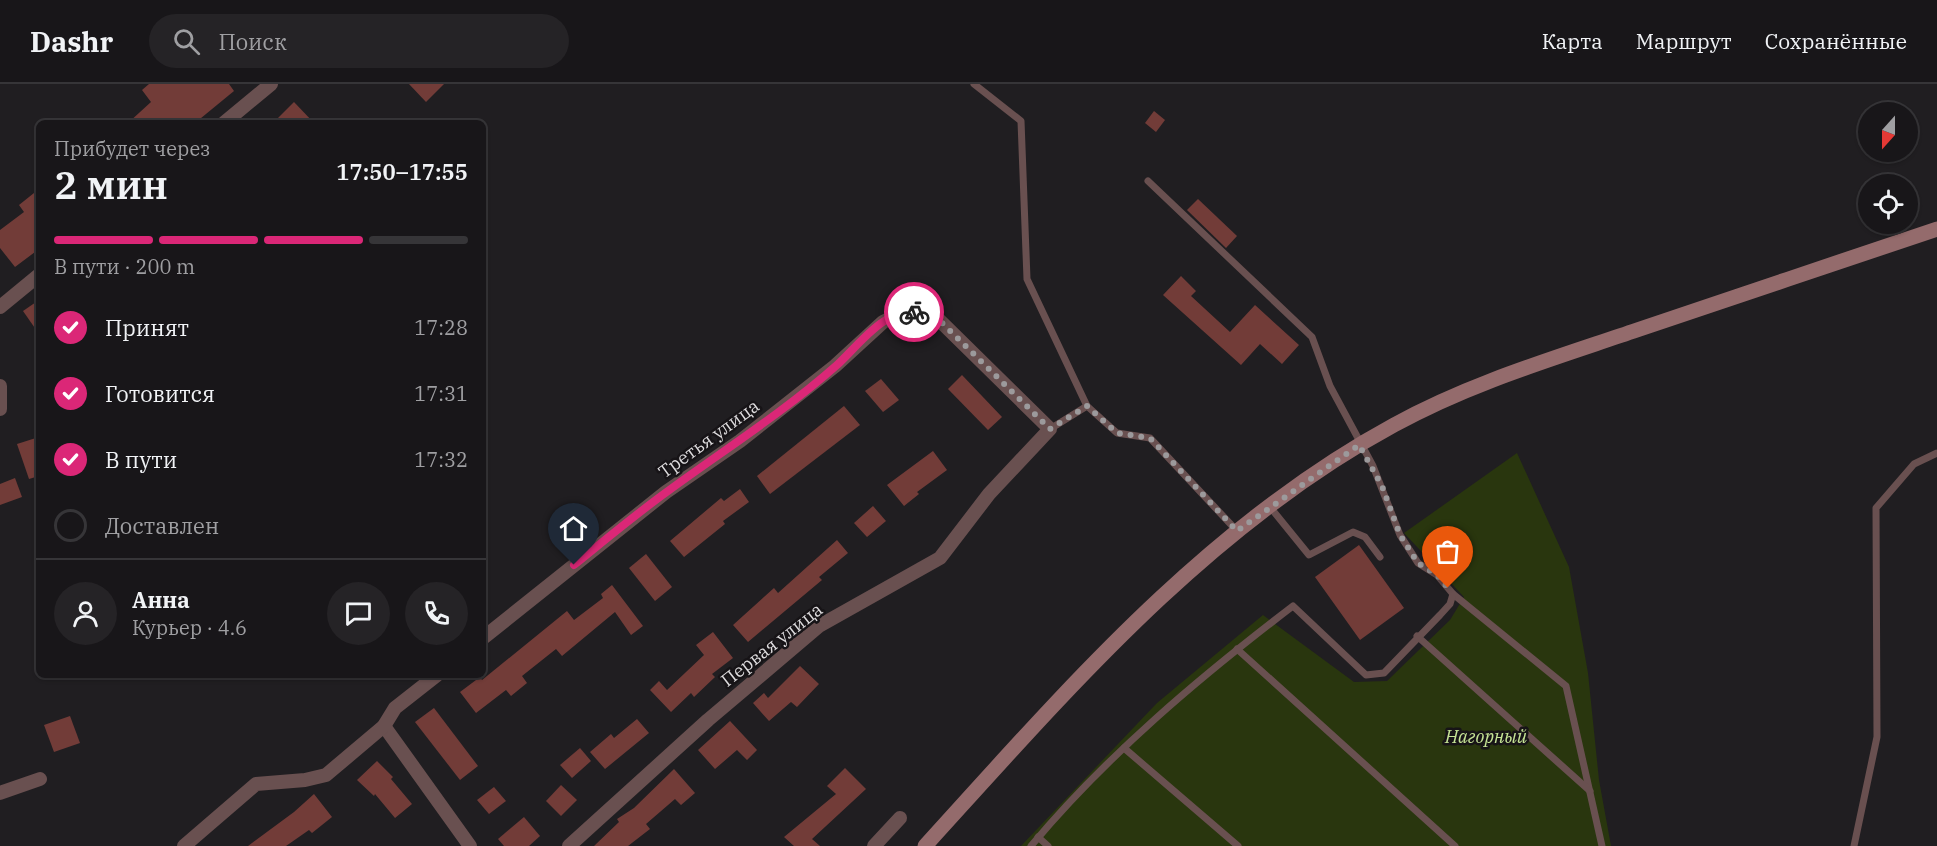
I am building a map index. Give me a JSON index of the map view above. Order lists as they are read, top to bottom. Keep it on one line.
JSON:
{"streets":{"street":["Третья улица","Первая улица"]},"crossings":[["Третья улица","Первая улица"]],"parks":["Нагорный"],"north":"bottom","page":{"header":"Dashr","search":"Поиск","nav":["Карта","Маршрут","Сохранённые"],"heading":["2 мин","Прибудет через","17:50–17:55"],"panel":["Анна","Курьер · 4.6"],"bar":"В пути · 200 m","list":[["Принят","17:28"],["Готовится","17:31"],["В пути","17:32"],"Доставлен"]}}
